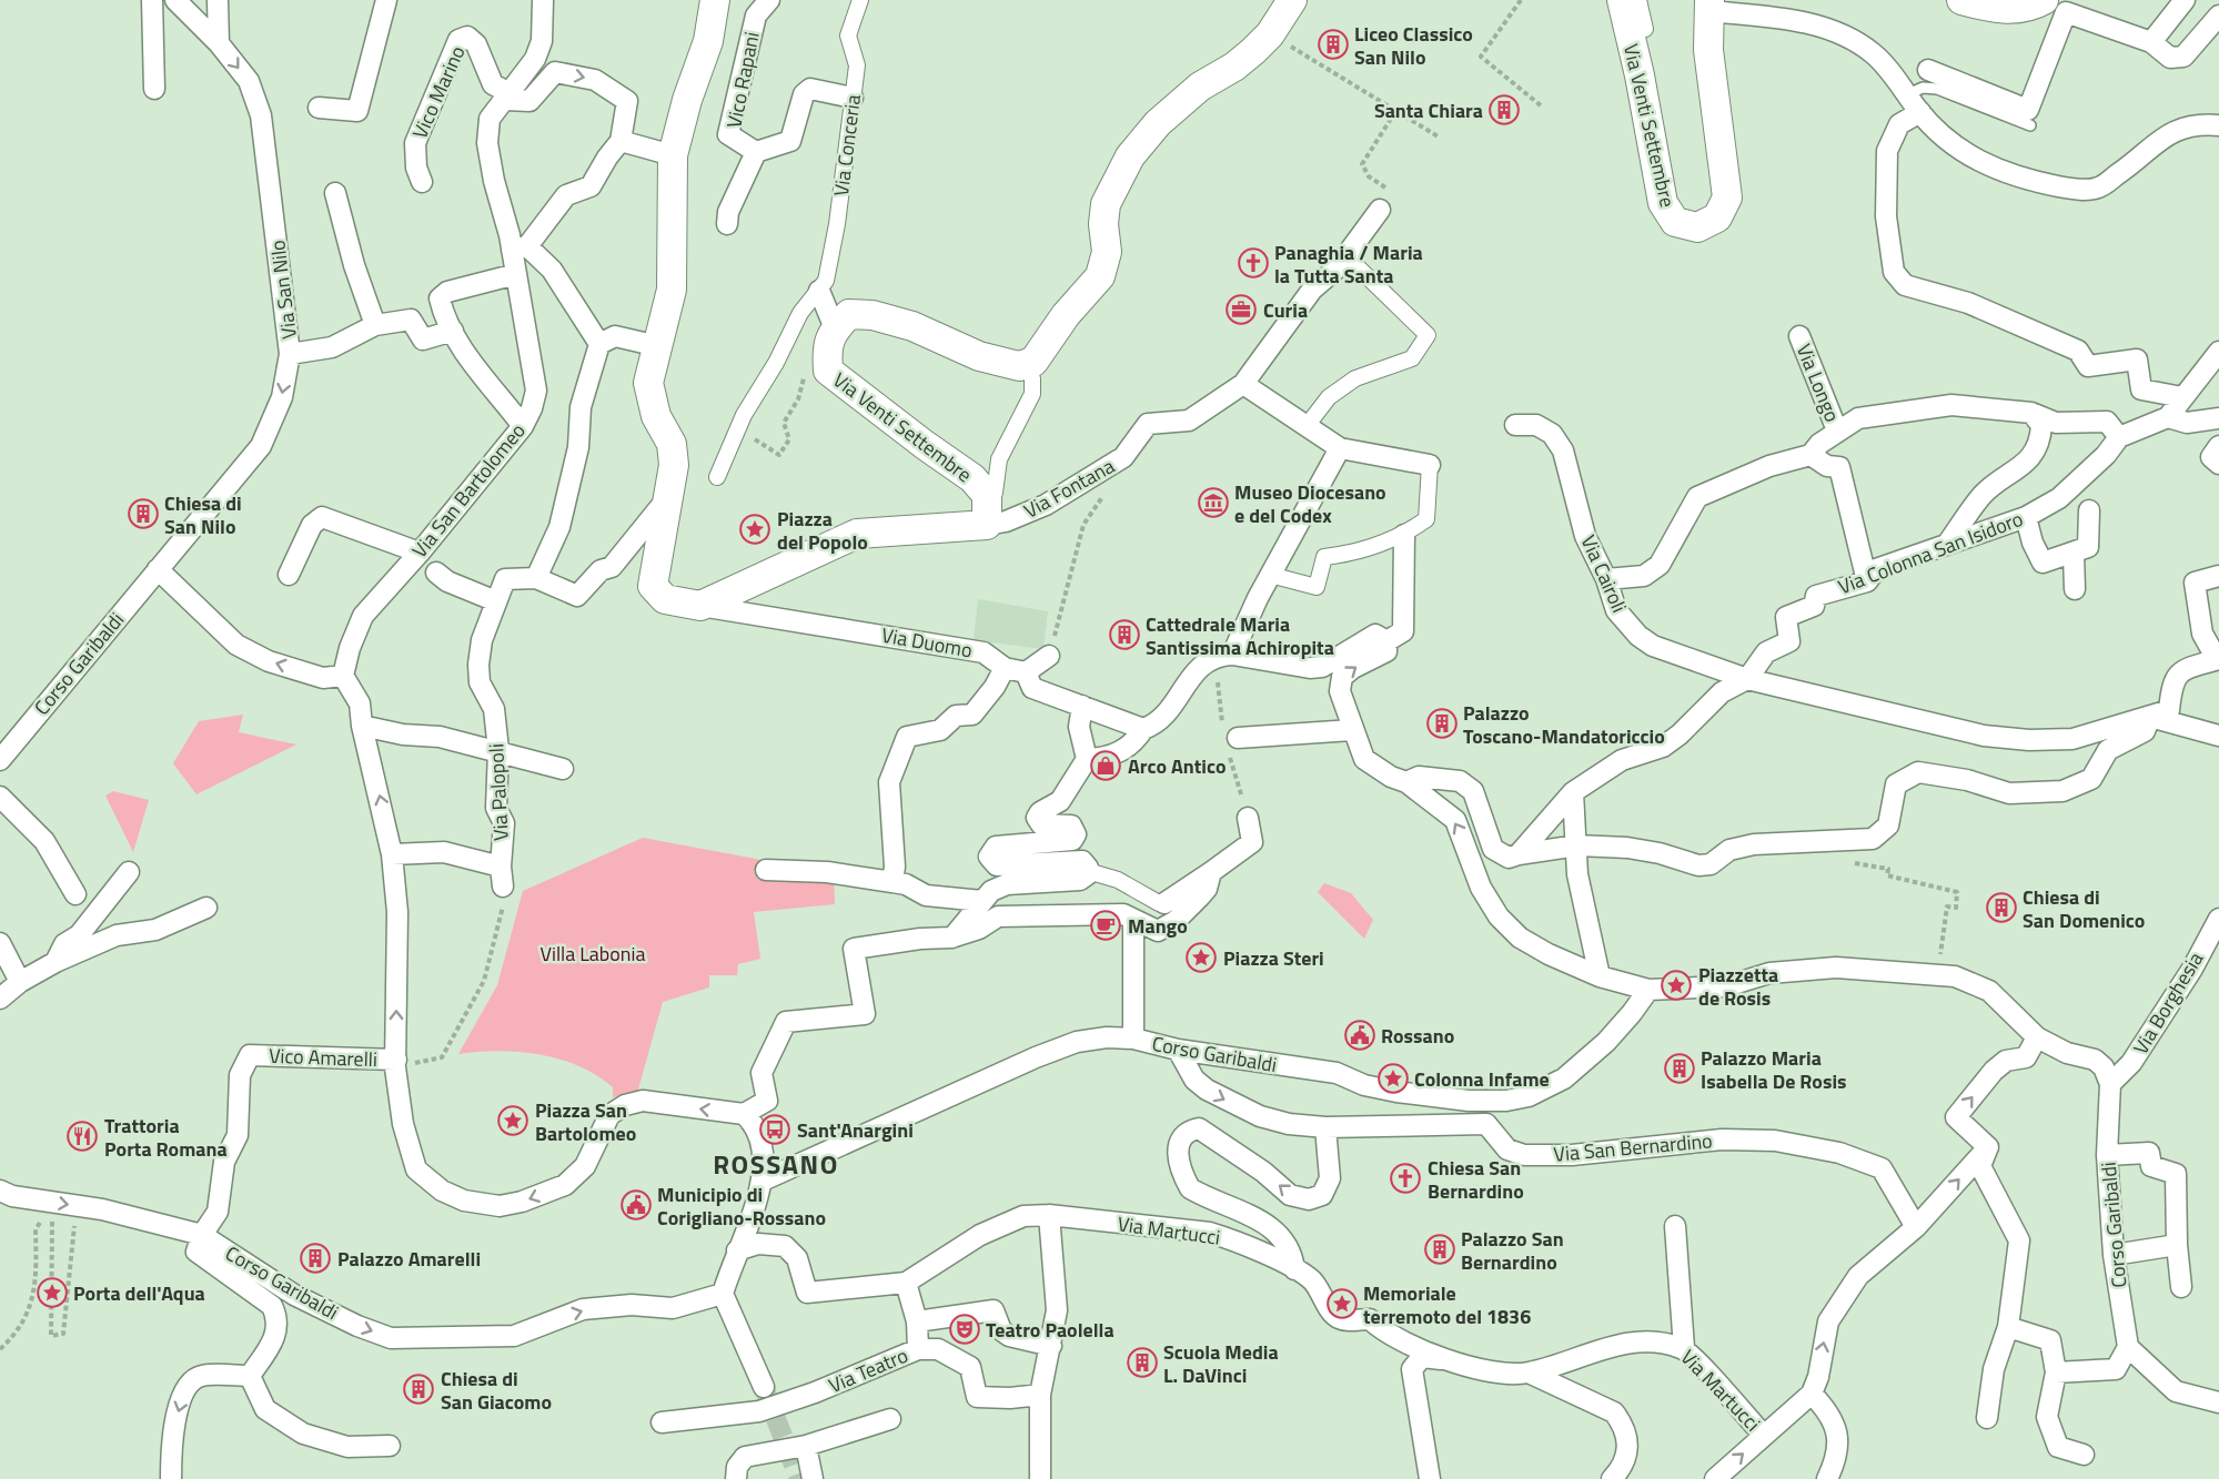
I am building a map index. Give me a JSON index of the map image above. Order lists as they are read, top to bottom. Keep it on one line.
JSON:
{"streets":{"main road":["Via Venti Settembre"],"street":["Vico Rapani","Vico Marino","Via Conceria","Via San Nilo","Via Longo","Via Fontana","Via San Bartolomeo","Via Colonna San Isidoro","Via Cairoli","Via Duomo","Corso Garibaldi","Via Palopoli","Via Borghesia","Vico Amarelli","Via San Bernardino","Via Martucci","Via Teatro"]},"crossings":[["Vico Rapani","Via Conceria"],["Vico Marino","Via San Bartolomeo"],["Via Venti Settembre","Via Fontana"],["Via San Nilo","Corso Garibaldi"],["Via Colonna San Isidoro","Via Cairoli"],["Corso Garibaldi","Via Borghesia"],["Corso Garibaldi","Vico Amarelli"],["Via Martucci","Via Teatro"]],"one_way":["Via San Nilo"],"districts":["ROSSANO"],"parks":["Villa Labonia"],"places":{"building":["Liceo Classico San Nilo","Santa Chiara","Chiesa di San Nilo","Cattedrale Maria Santissima Achiropita","Palazzo Toscano-Mandatoriccio","Chiesa di San Domenico","Palazzo Maria Isabella De Rosis","Palazzo San Bernardino","Palazzo Amarelli","Scuola Media L. DaVinci","Chiesa di San Giacomo"],"church":["Panaghia / Maria la Tutta Santa","Chiesa San Bernardino"],"office":["Curia"],"museum":["Museo Diocesano e del Codex"],"place":["Piazza del Popolo","Piazza Steri","Piazzetta de Rosis","Colonna Infame","Piazza San Bartolomeo","Porta dell'Aqua","Memoriale terremoto del 1836"],"shop":["Arco Antico"],"cafe":["Mango"],"public building":["Rossano","Municipio di Corigliano-Rossano"],"bus stop":["Sant'Anargini"],"restaurant":["Trattoria Porta Romana"],"theatre":["Teatro Paolella"]}}
